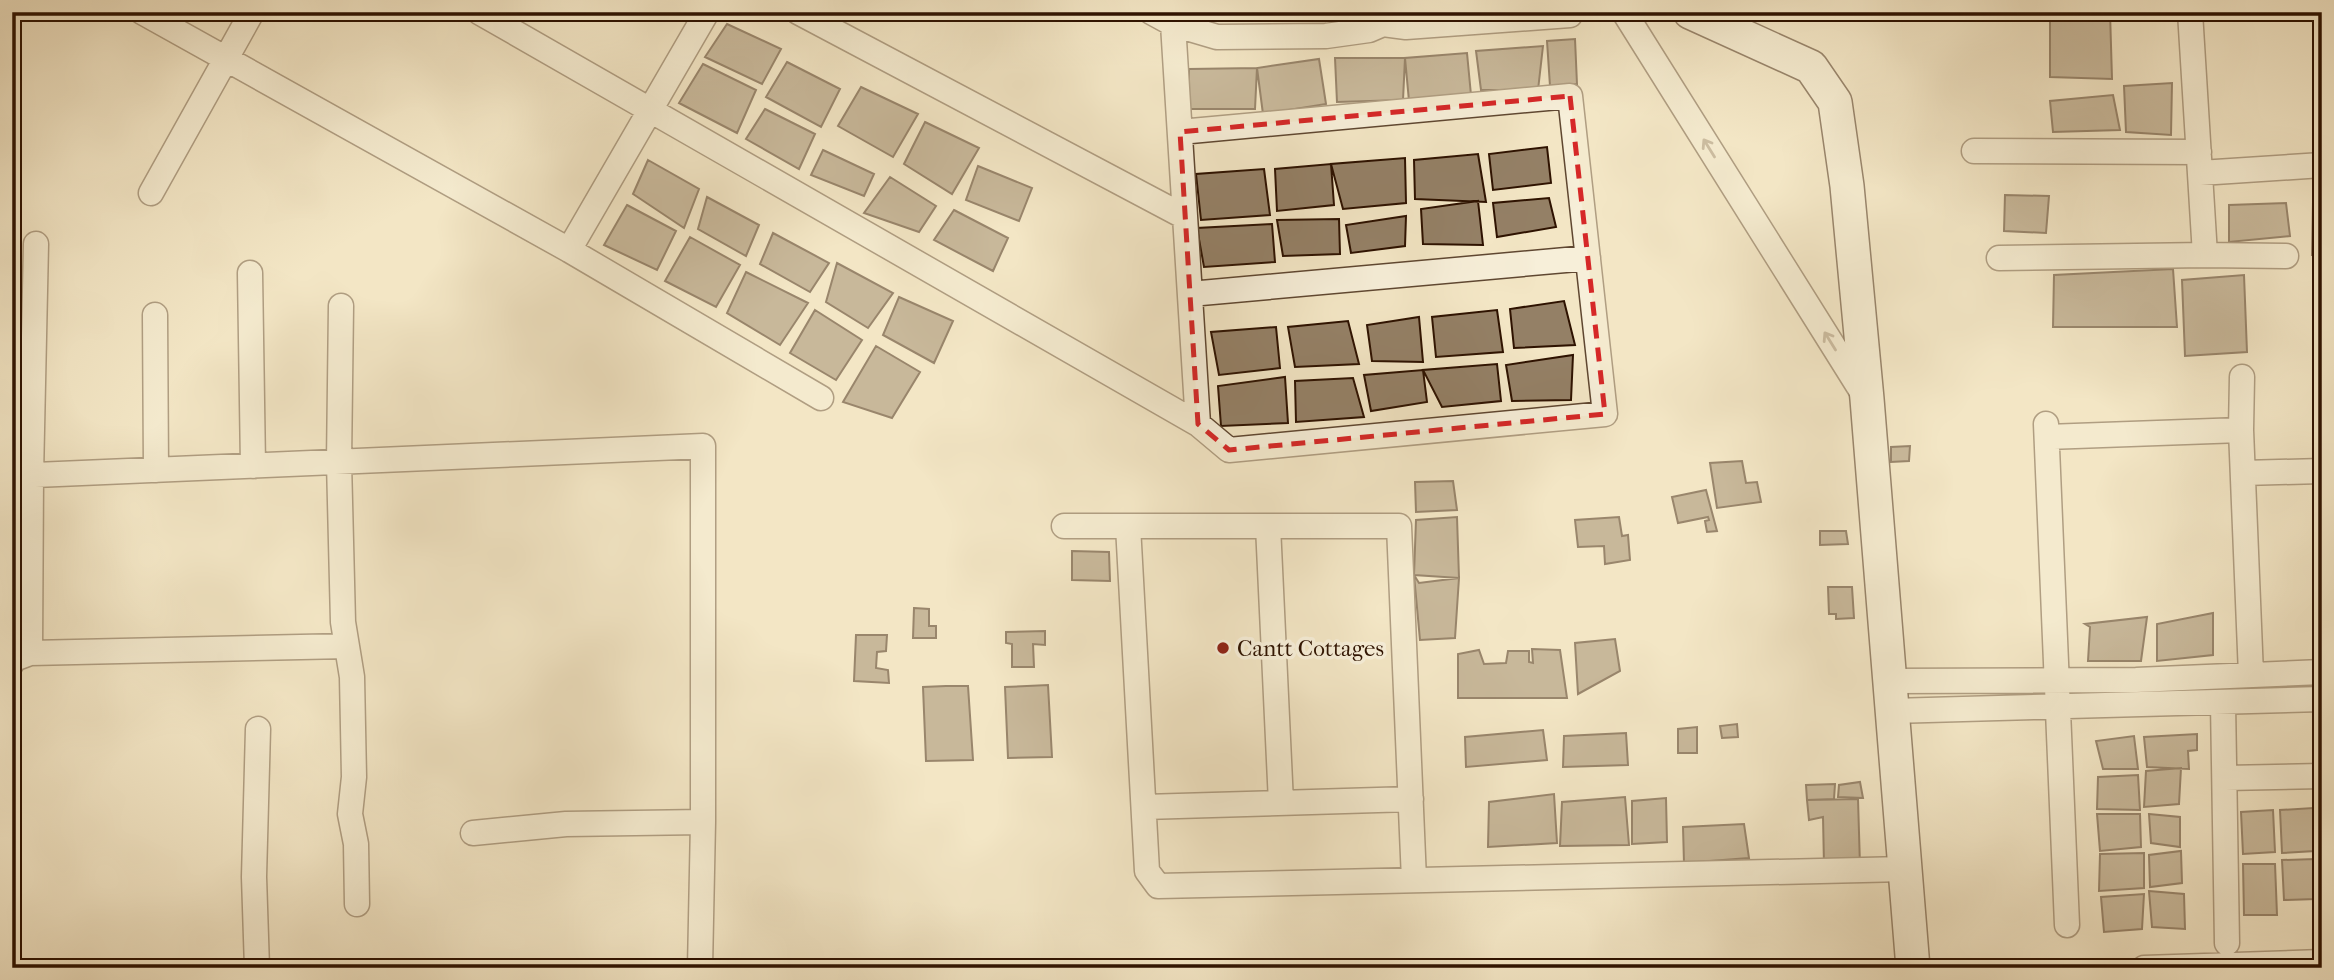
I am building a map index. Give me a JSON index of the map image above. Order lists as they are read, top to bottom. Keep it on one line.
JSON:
{"places":["Cantt Cottages"]}
